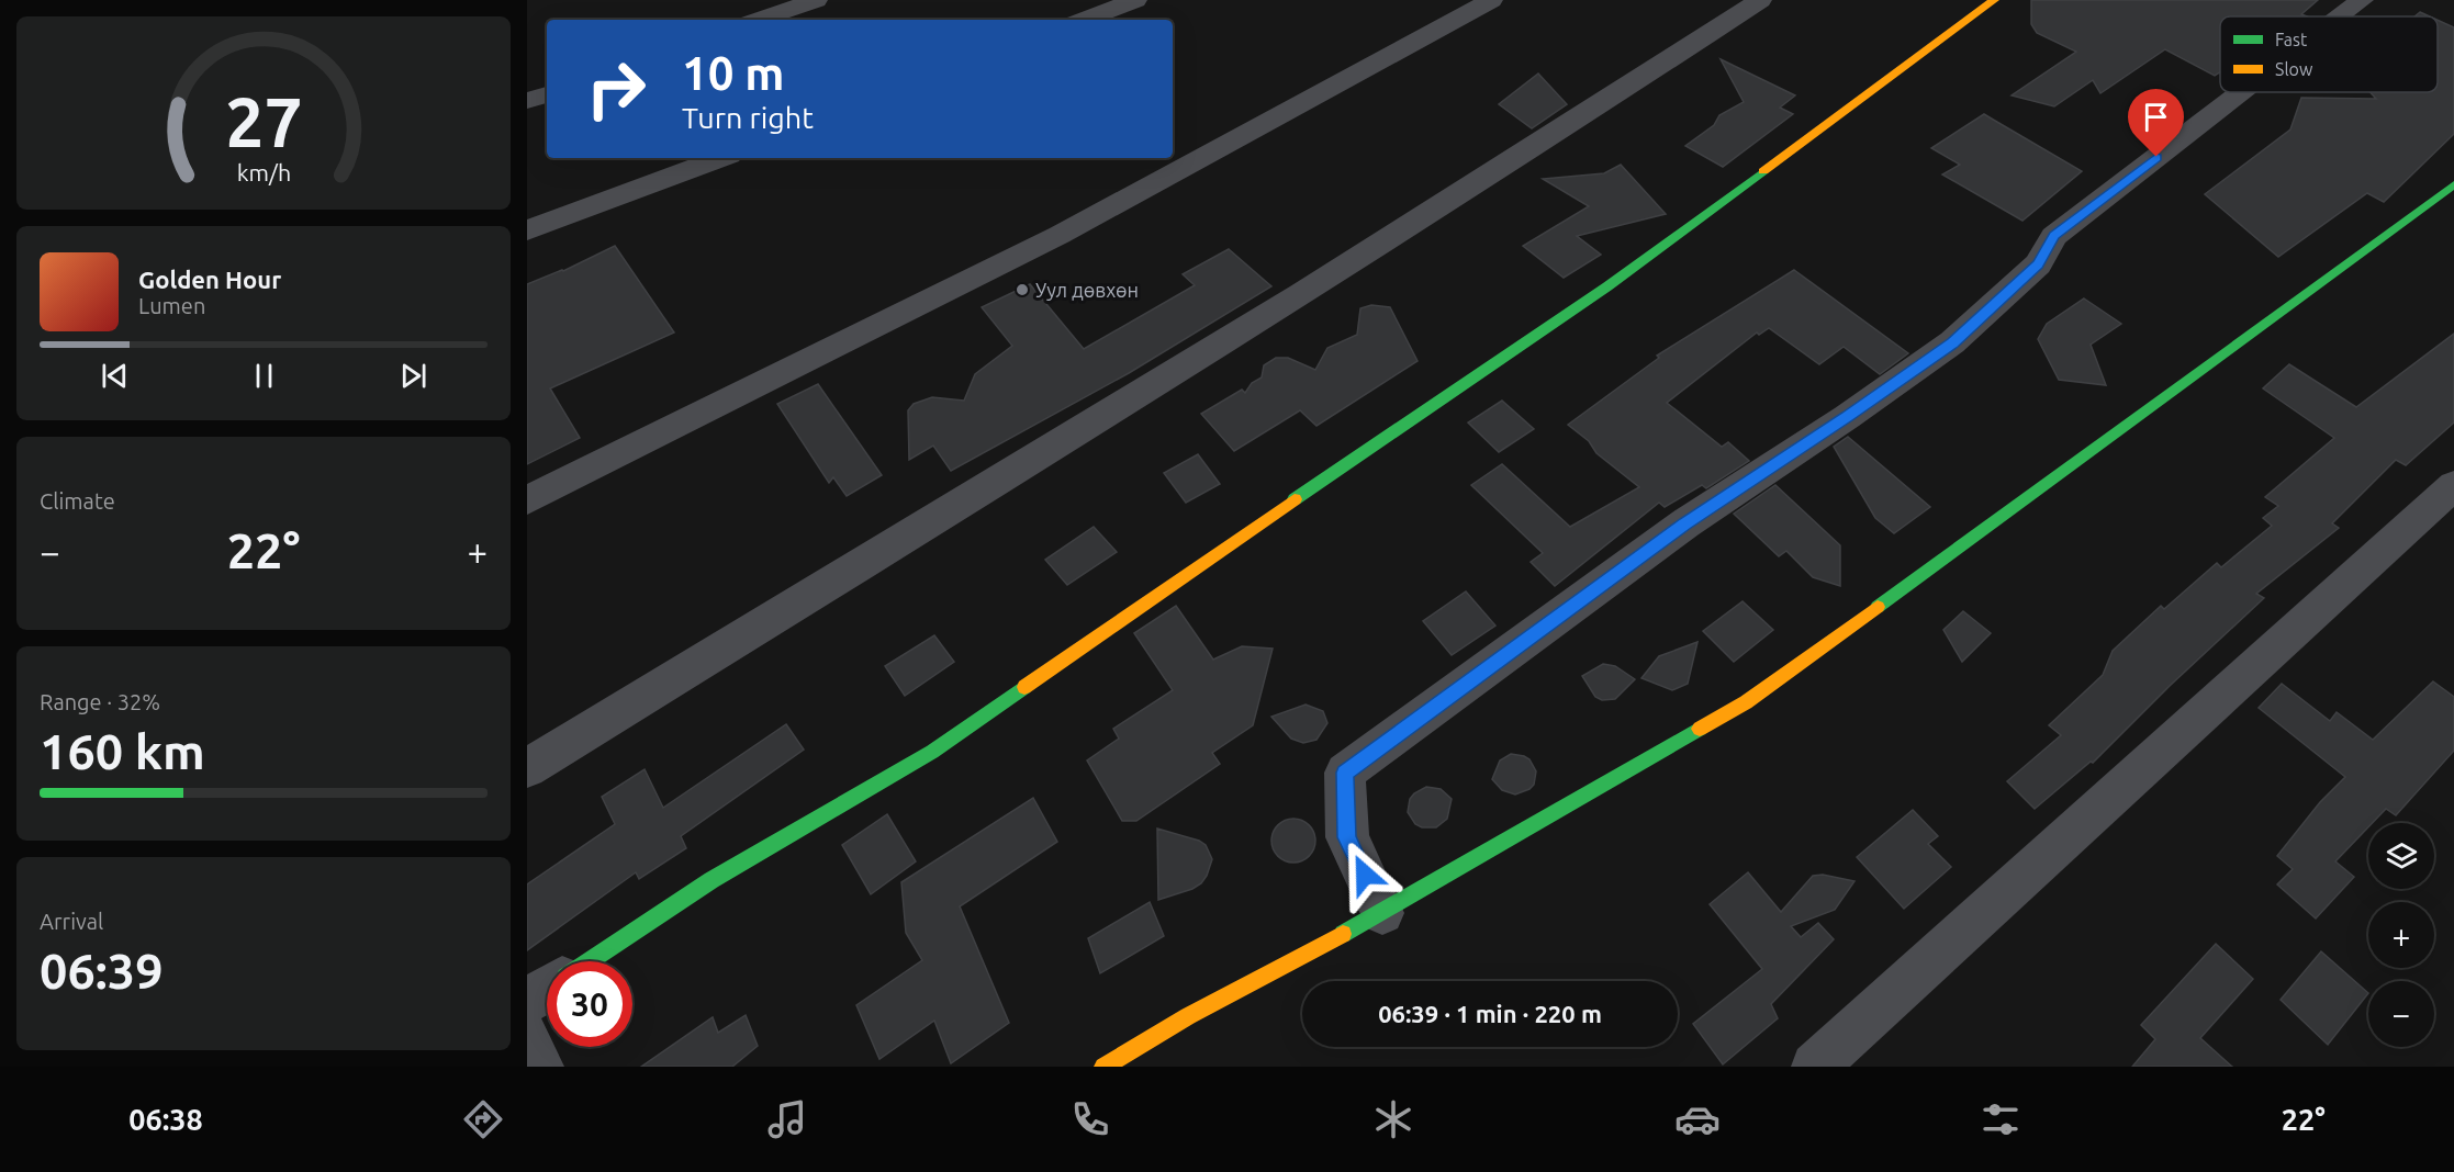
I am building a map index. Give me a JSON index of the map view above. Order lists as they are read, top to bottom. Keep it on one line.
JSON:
{"places":["Уул дөвхөн"],"legend":["Fast","Slow"],"page":{"turn":["10 m","Turn right"],"song":["Golden Hour","Lumen"],"tile":["Climate",["Range · 32%","160 km"],["Arrival","06:39"]],"heat":["−","22°","+"],"map_buttons":["+","−"],"limit":"30","trip":"06:39 · 1 min · 220 m","tabs":["06:38","22°"],"gauge":["27","km/h"]}}
